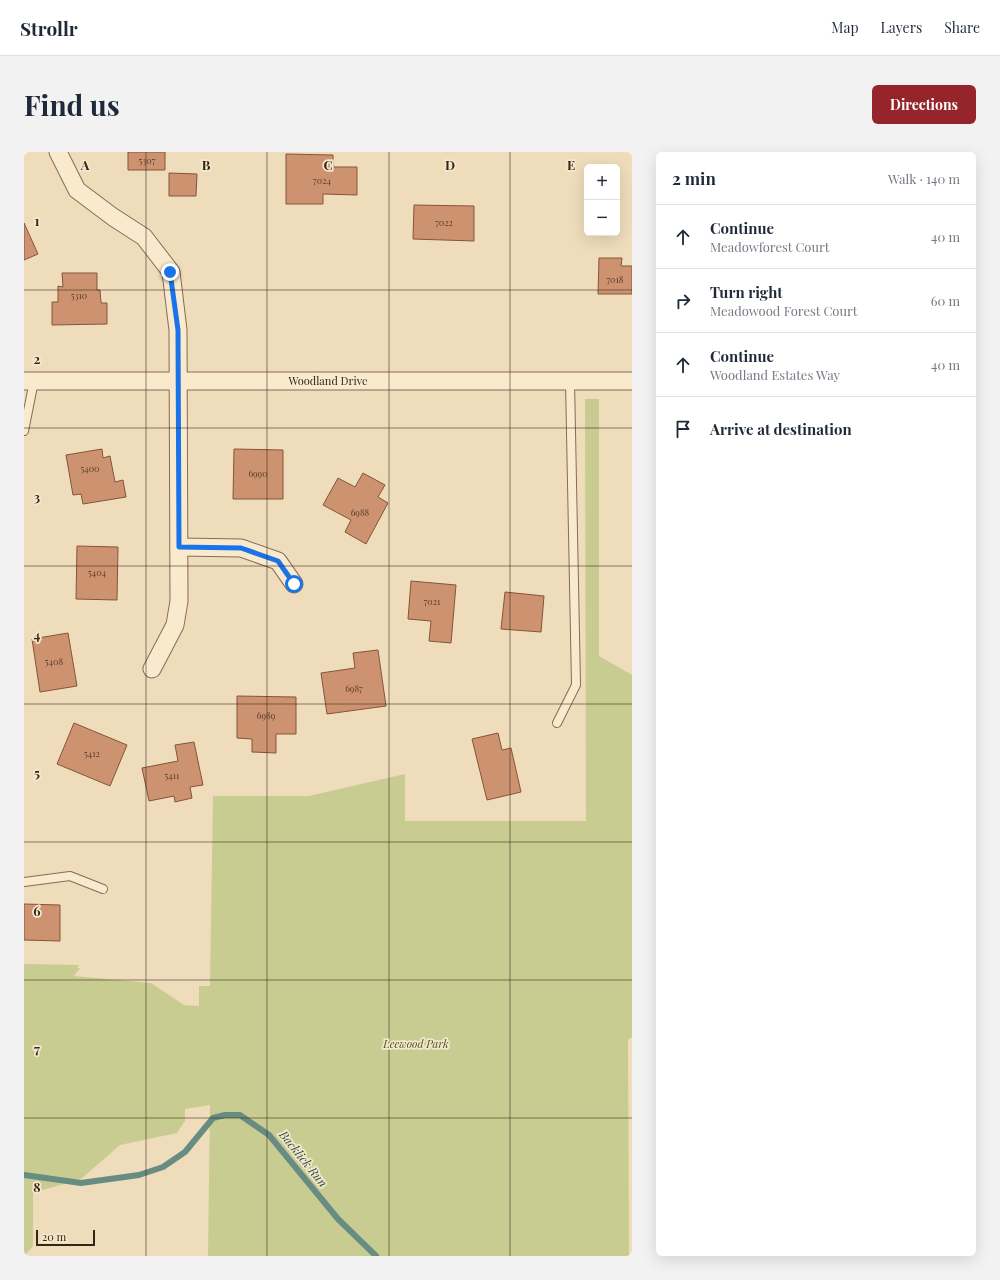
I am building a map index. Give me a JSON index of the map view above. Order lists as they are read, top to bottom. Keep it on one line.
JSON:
{"streets":{"street":["Woodland Drive"]},"water":["Backlick Run"],"parks":["Leewood Park"],"house_numbers":["5307","7024","7022","7018","5310","5400","6990","6988","5404","7021","5408","6987","6989","5412","5411"],"scale_bar":"20 m","page":{"header":"Strollr","nav":["Map","Layers","Share"],"buttons":"Directions","title":"Find us","heading":["2 min","Walk · 140 m"],"map_buttons":["+","−"],"list":[["Continue","Meadowforest Court","40 m"],["Turn right","Meadowood Forest Court","60 m"],["Continue","Woodland Estates Way","40 m"],"Arrive at destination"],"scale":"20 m"},"grid":{"columns":["A","B","C","D","E"],"rows":["1","2","3","4","5","6","7","8"]}}
